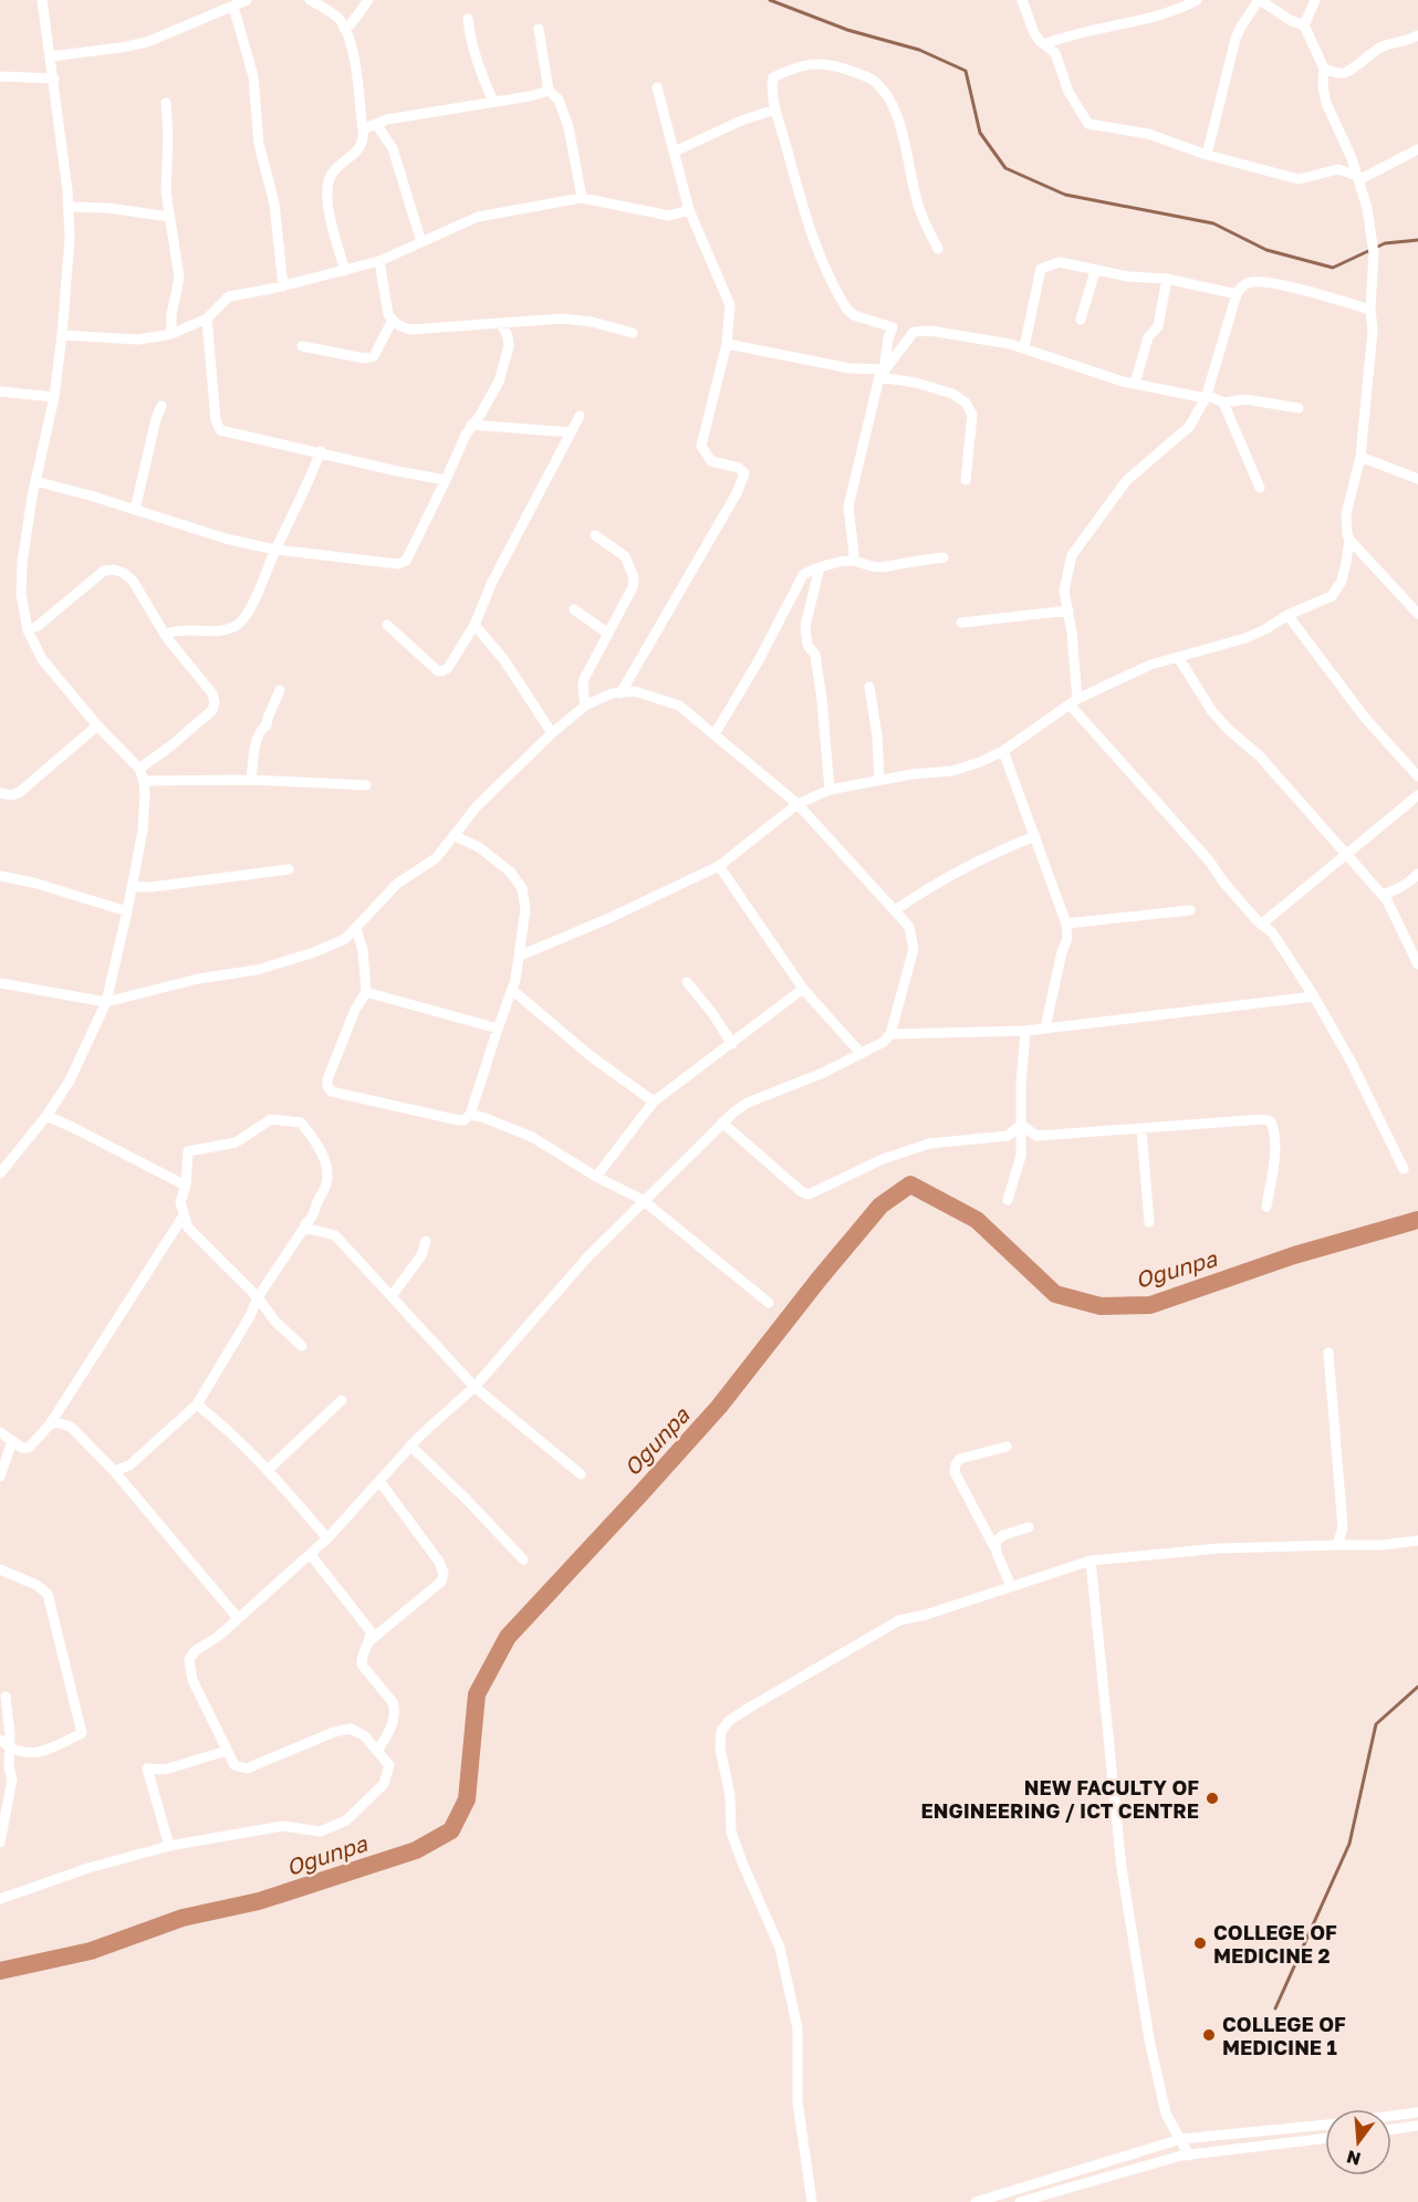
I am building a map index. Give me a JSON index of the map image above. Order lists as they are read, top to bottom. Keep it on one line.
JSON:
{"water":["Ogunpa"],"places":["NEW FACULTY OF ENGINEERING / ICT CENTRE","COLLEGE OF MEDICINE 2","COLLEGE OF MEDICINE 1"],"north":"bottom"}
